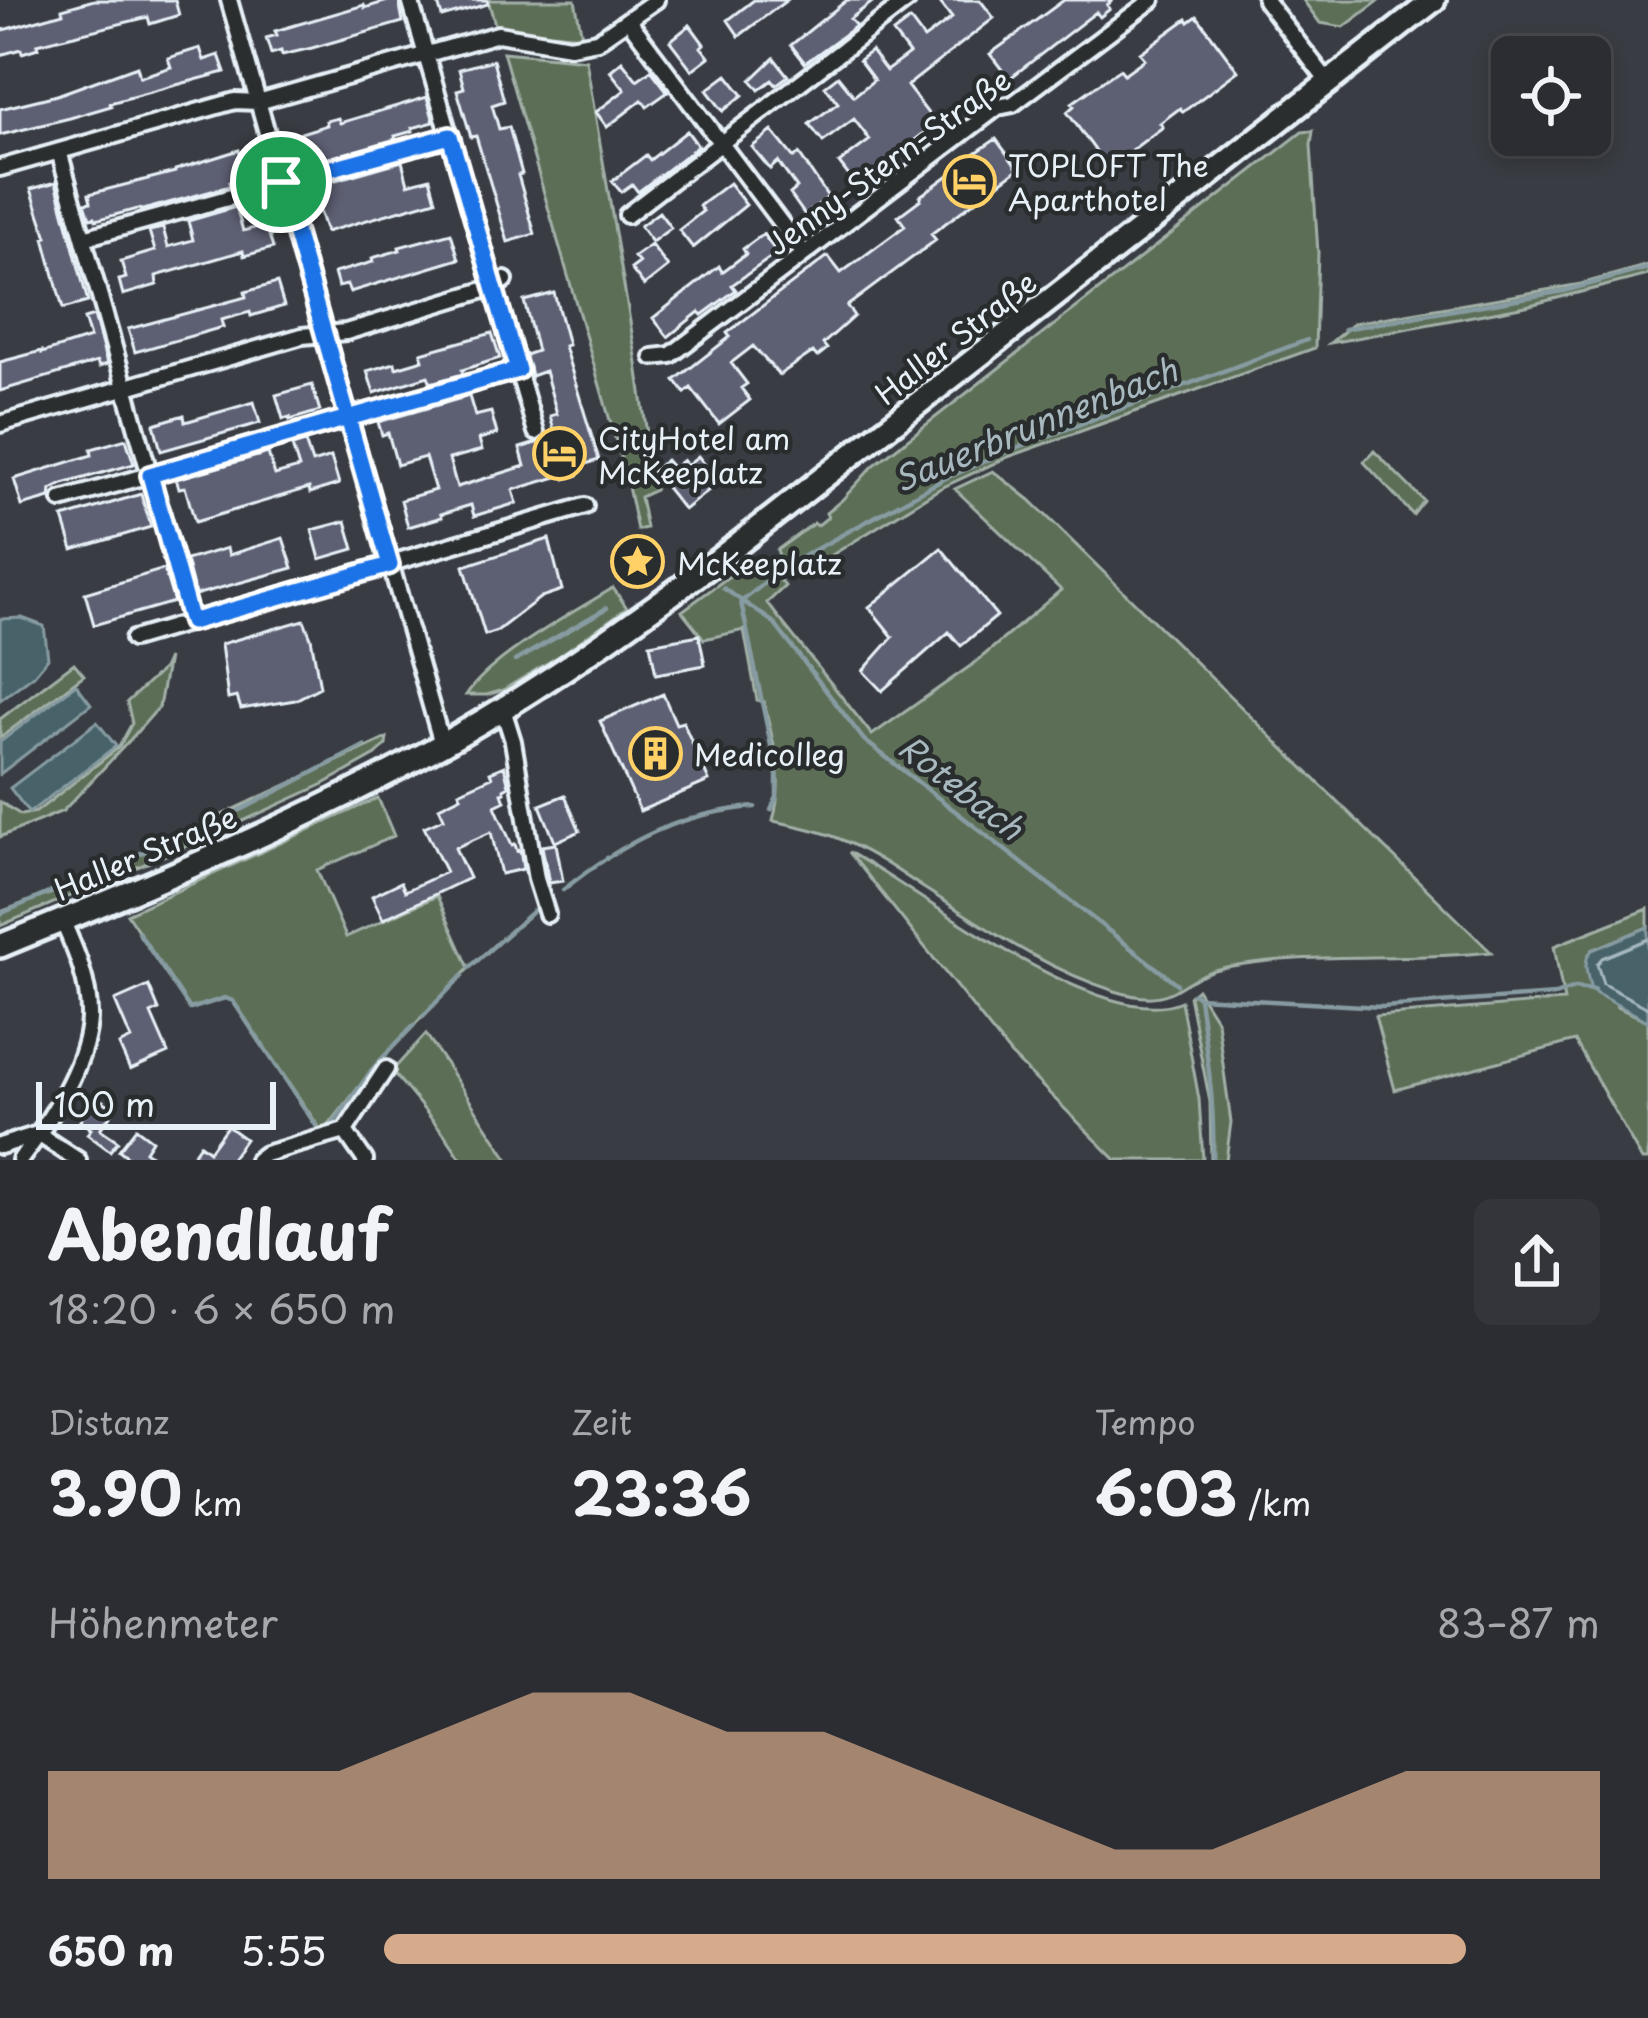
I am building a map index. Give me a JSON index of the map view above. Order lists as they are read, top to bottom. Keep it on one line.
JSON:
{"streets":{"main road":["Haller Straße"],"street":["Jenny-Stern-Straße"]},"water":["Sauerbrunnenbach","Rotebach"],"places":{"hotel":["TOPLOFT The Aparthotel","CityHotel am McKeeplatz"],"place":["McKeeplatz"],"building":["Medicolleg"]},"scale_bar":"100 m","page":{"scale":"100 m","heading":["Abendlauf","18:20 · 6 × 650 m"],"stats":[["Distanz","3.90 km"],["Zeit","23:36"],["Tempo","6:03 /km"]],"chart":["Höhenmeter","83–87 m"],"list":[{"name":"650 m","note":"5:55"}]}}
